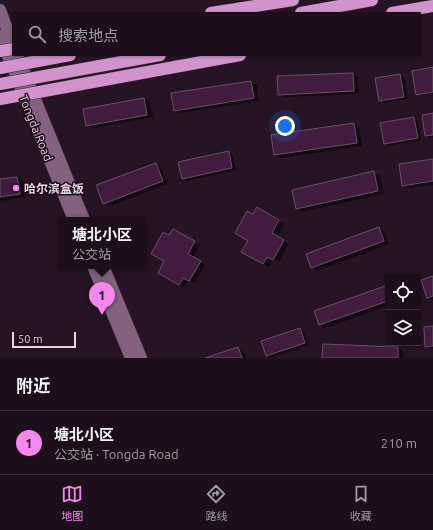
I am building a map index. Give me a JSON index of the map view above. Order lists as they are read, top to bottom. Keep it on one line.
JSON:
{"streets":{"main road":["Tongda Road"]},"places":["哈尔滨盒饭"],"scale_bar":"50 m","page":{"search":"搜索地点","popup":["塘北小区","公交站"],"pins":"1","scale":"50 m","heading":"附近","list":[{"mark":"1","name":"塘北小区","note":"公交站 · Tongda Road","value":"210 m"}],"nav":["地图","路线","收藏"]}}
